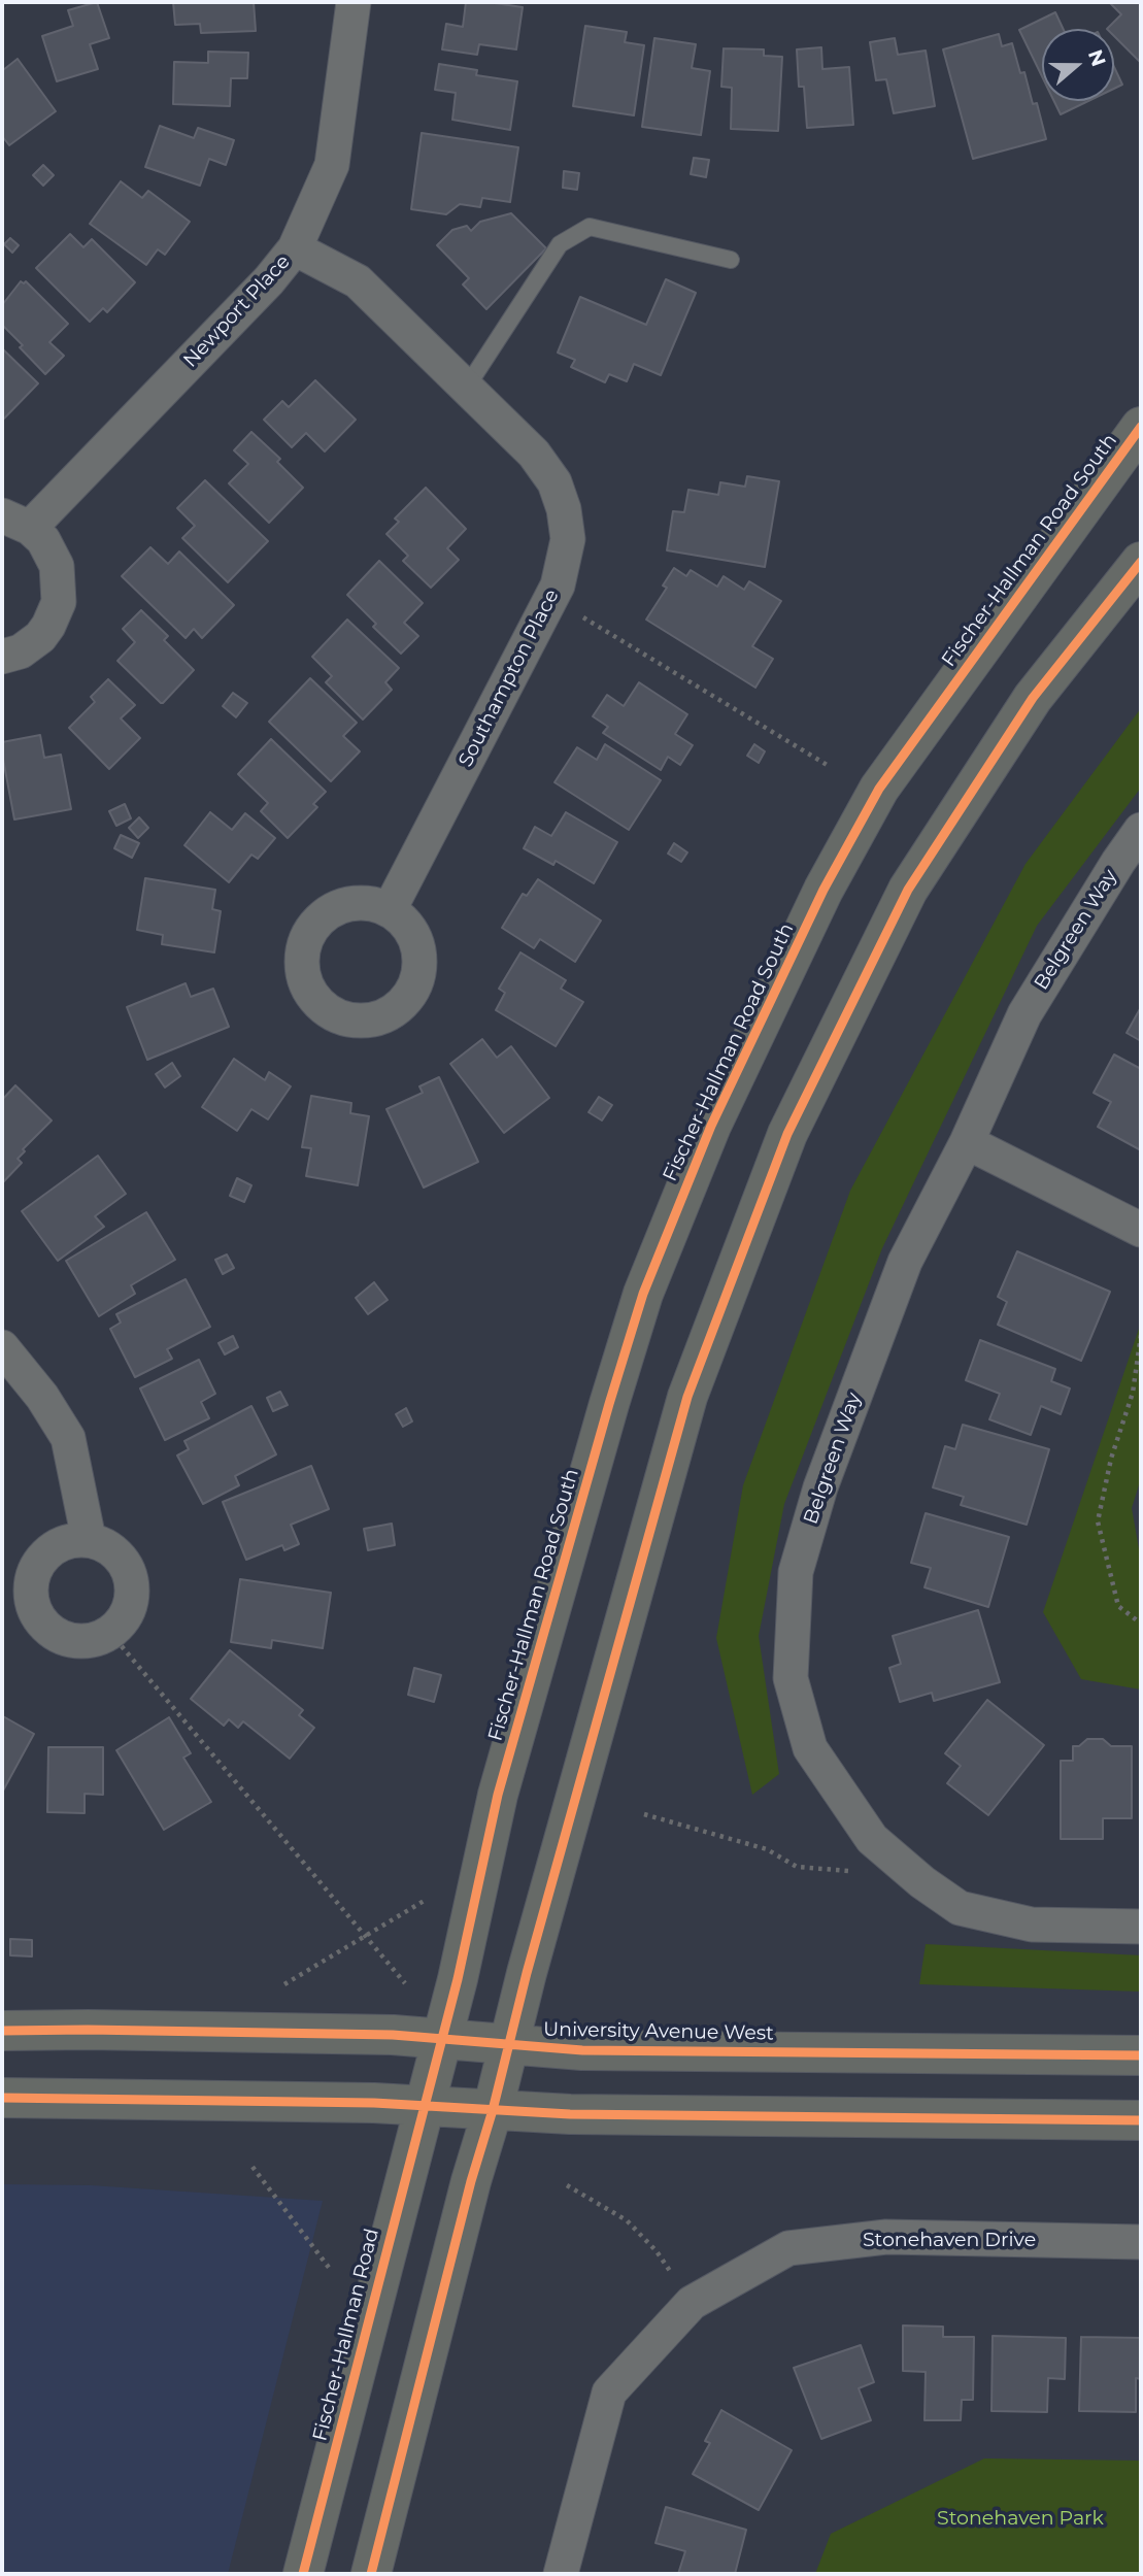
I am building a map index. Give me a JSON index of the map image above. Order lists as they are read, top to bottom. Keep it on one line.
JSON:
{"streets":{"main road":["Fischer-Hallman Road South","University Avenue West","Fischer-Hallman Road"],"street":["Newport Place","Southampton Place","Belgreen Way","Stonehaven Drive"]},"crossings":[["Newport Place","Southampton Place"],["Fischer-Hallman Road South","University Avenue West"],["Fischer-Hallman Road South","Fischer-Hallman Road"]],"parks":["Stonehaven Park"],"north":"right"}
